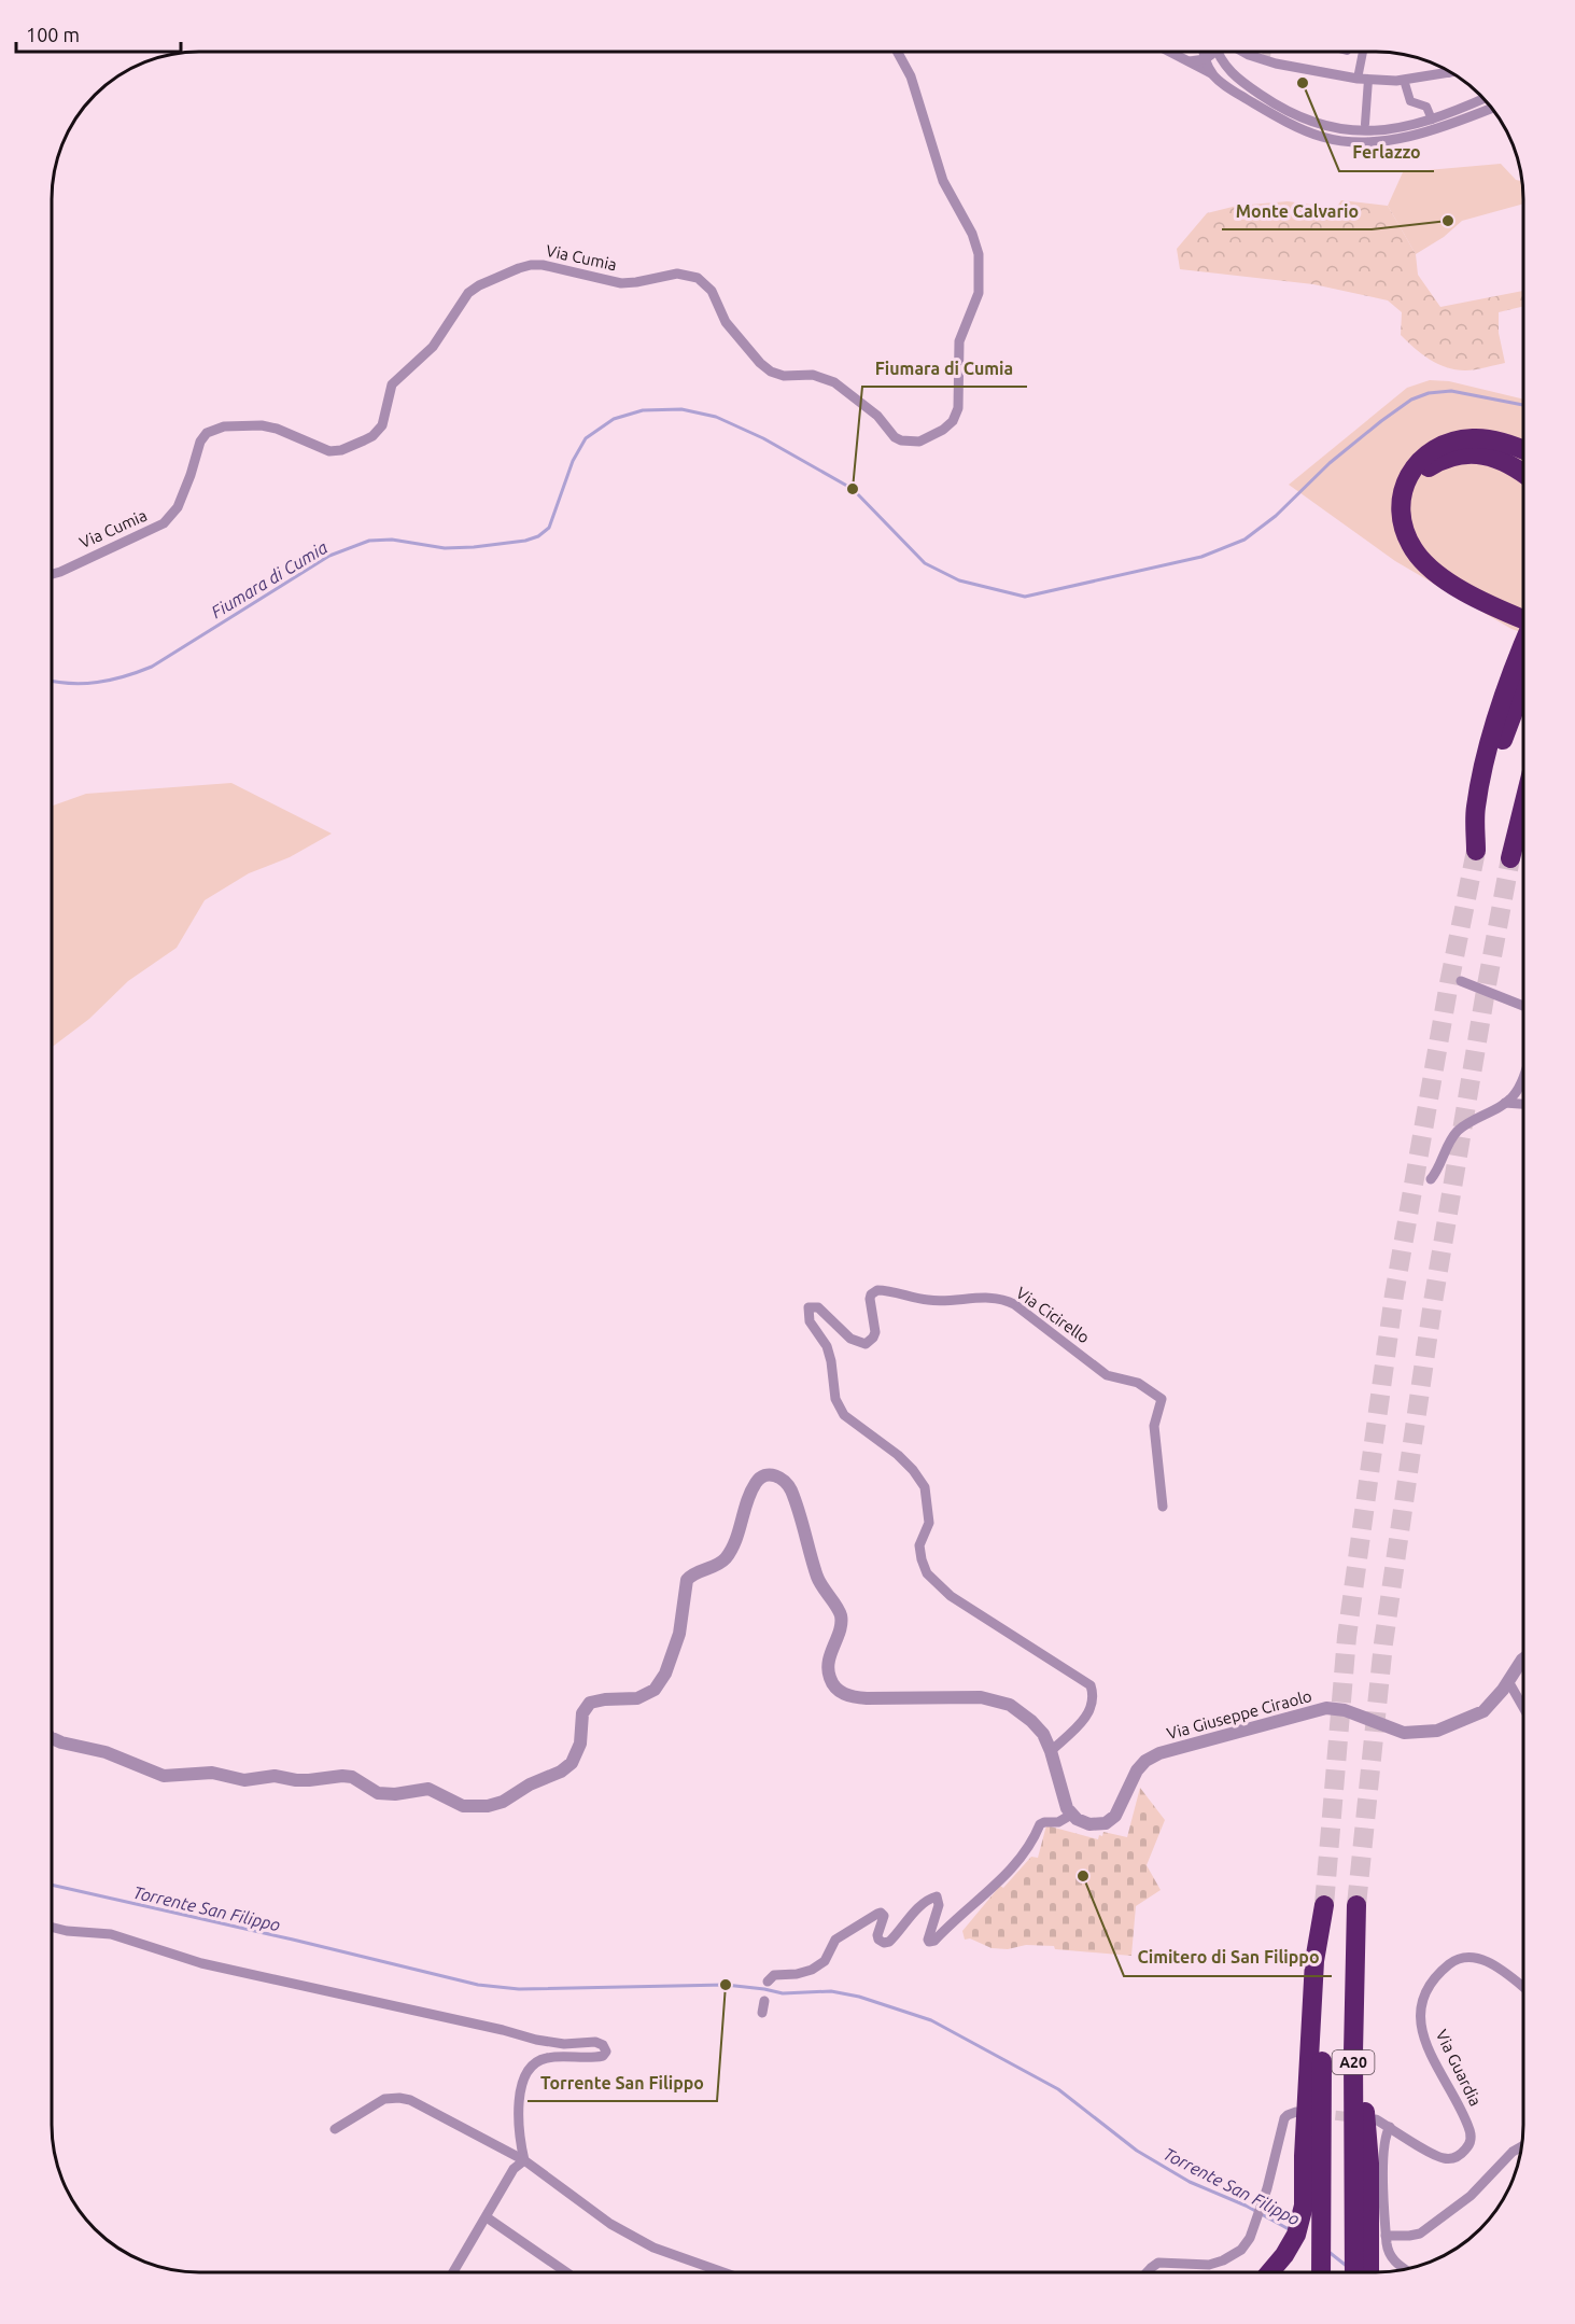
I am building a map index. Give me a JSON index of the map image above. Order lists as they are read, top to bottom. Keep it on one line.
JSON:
{"streets":{"street":["Via Cumia","Via Cicirello","Via Giuseppe Ciraolo","Via Guardia"]},"water":["Fiumara di Cumia","Torrente San Filippo"],"places":["Ferlazzo","Monte Calvario","Fiumara di Cumia","Cimitero di San Filippo","Torrente San Filippo"],"scale_bar":"100 m"}
